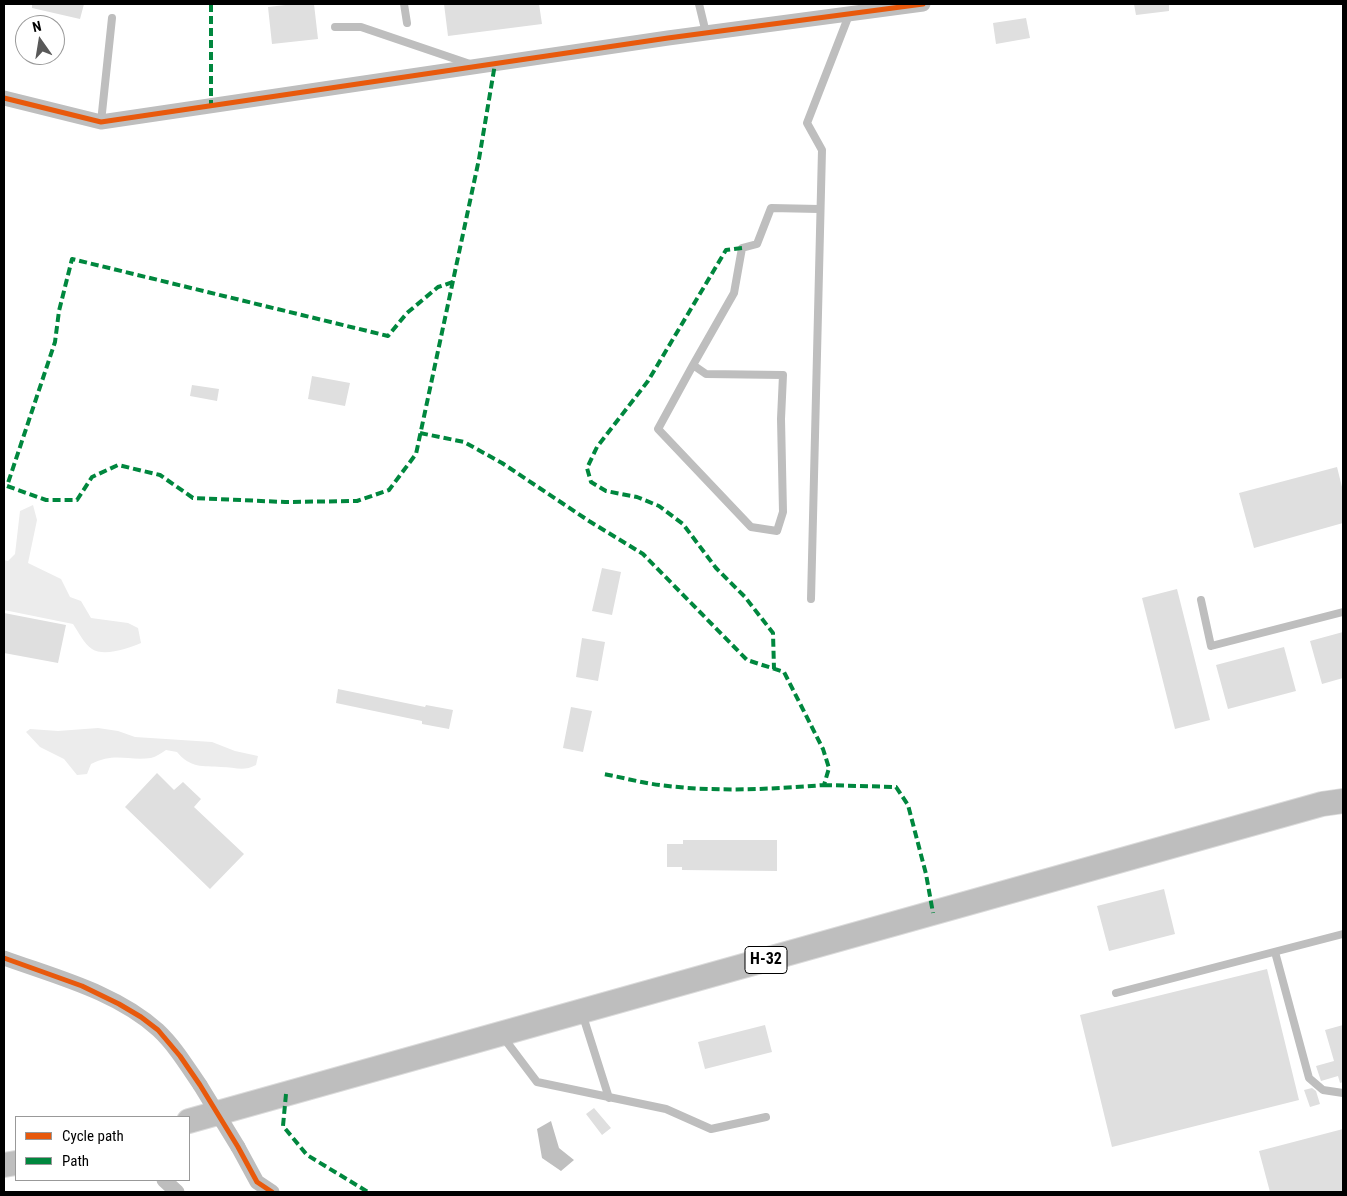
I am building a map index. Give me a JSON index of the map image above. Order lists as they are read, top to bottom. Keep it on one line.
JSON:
{"streets":{"main road":["Н-32"]},"legend":["Cycle path","Path"],"north":"top"}
